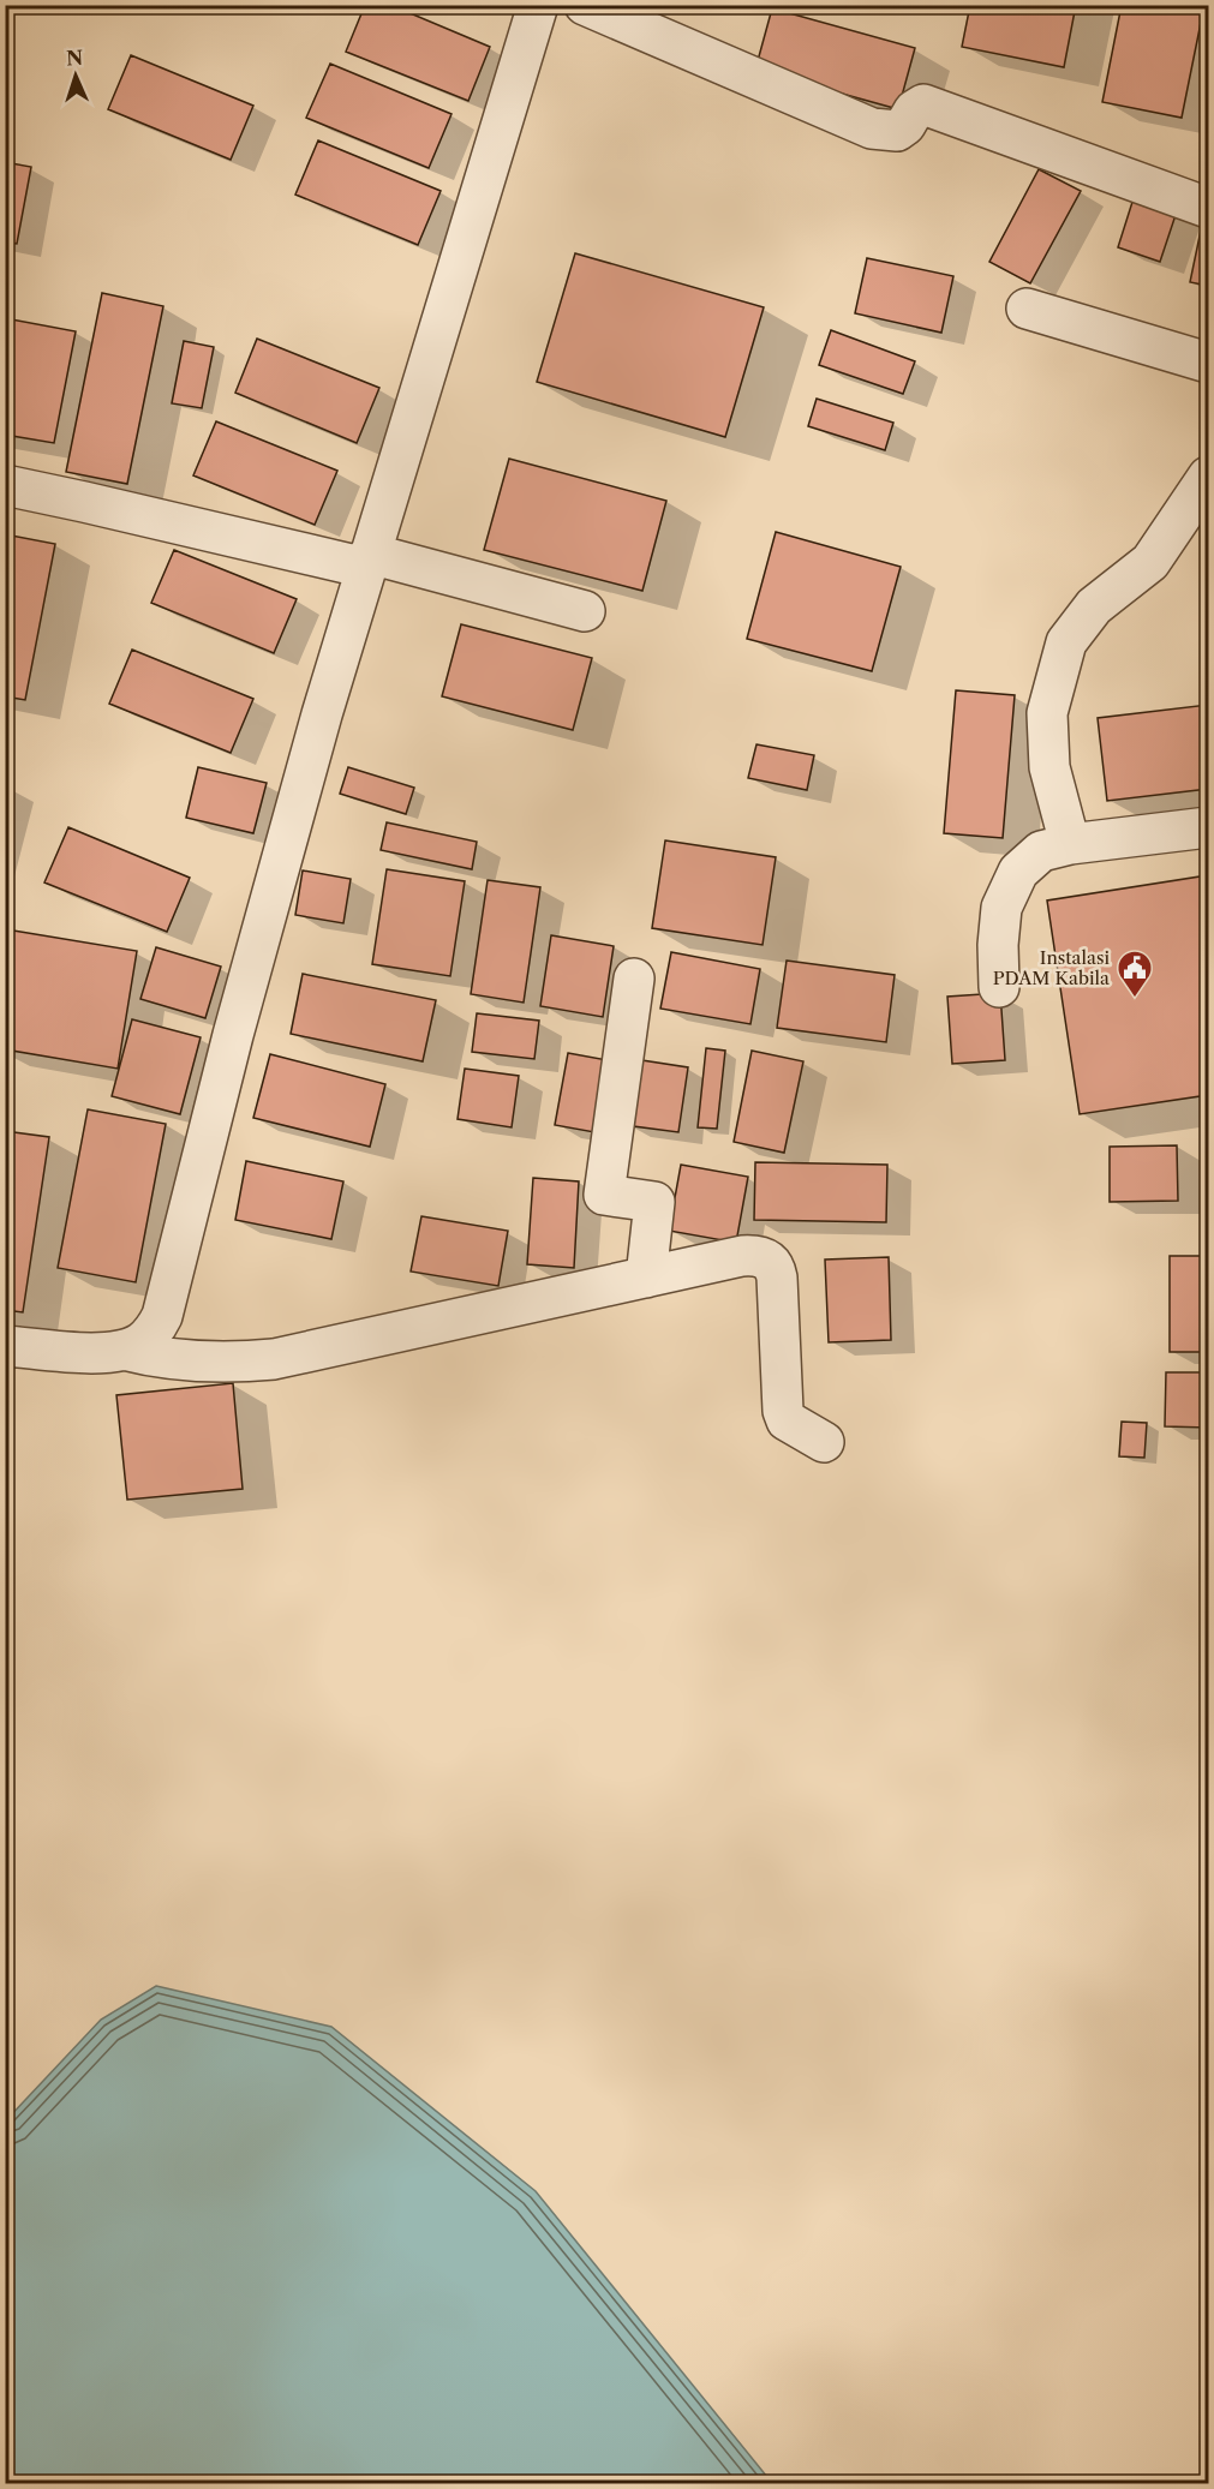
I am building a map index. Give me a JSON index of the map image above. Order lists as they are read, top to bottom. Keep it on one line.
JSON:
{"places":{"public building":["Instalasi PDAM Kabila"]},"north":"top"}
